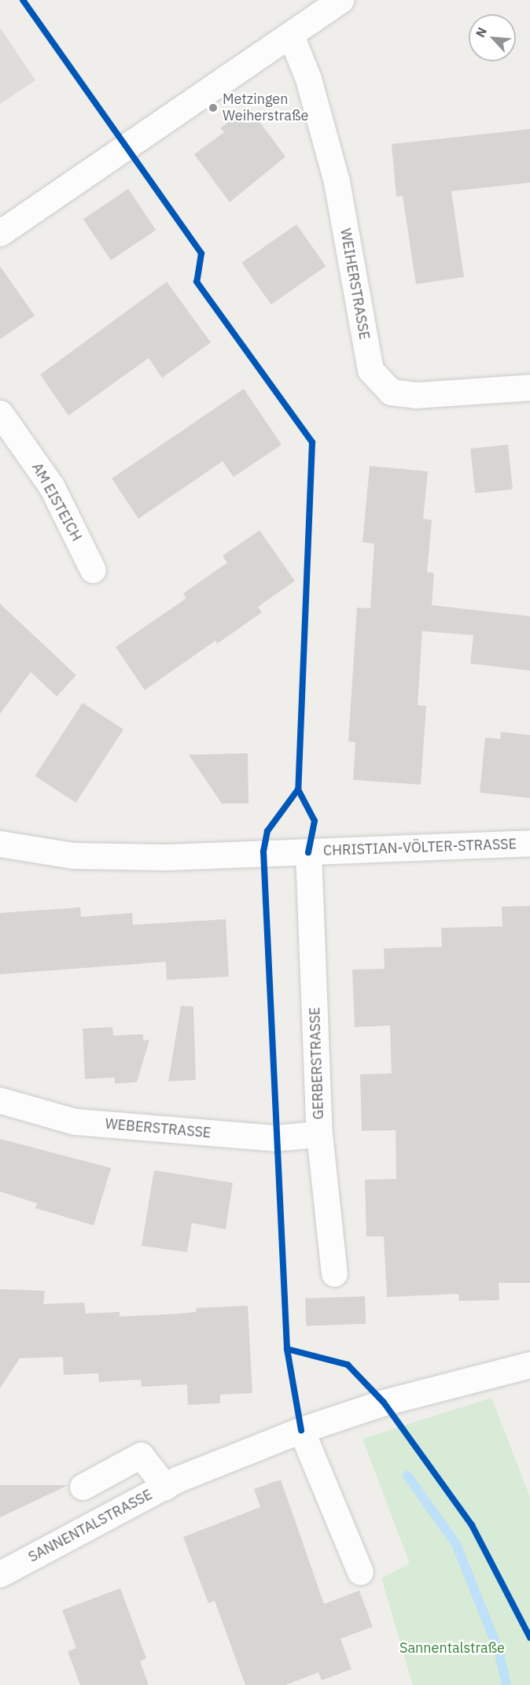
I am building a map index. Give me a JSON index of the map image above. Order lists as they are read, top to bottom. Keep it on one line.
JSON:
{"streets":{"street":["WEIHERSTRASSE","AM EISTEICH","CHRISTIAN-VÖLTER-STRASSE","GERBERSTRASSE","WEBERSTRASSE","SANNENTALSTRASSE"]},"crossings":[["CHRISTIAN-VÖLTER-STRASSE","GERBERSTRASSE"],["GERBERSTRASSE","WEBERSTRASSE"]],"parks":["Sannentalstraße"],"places":["Metzingen Weiherstraße"],"north":"top left"}
